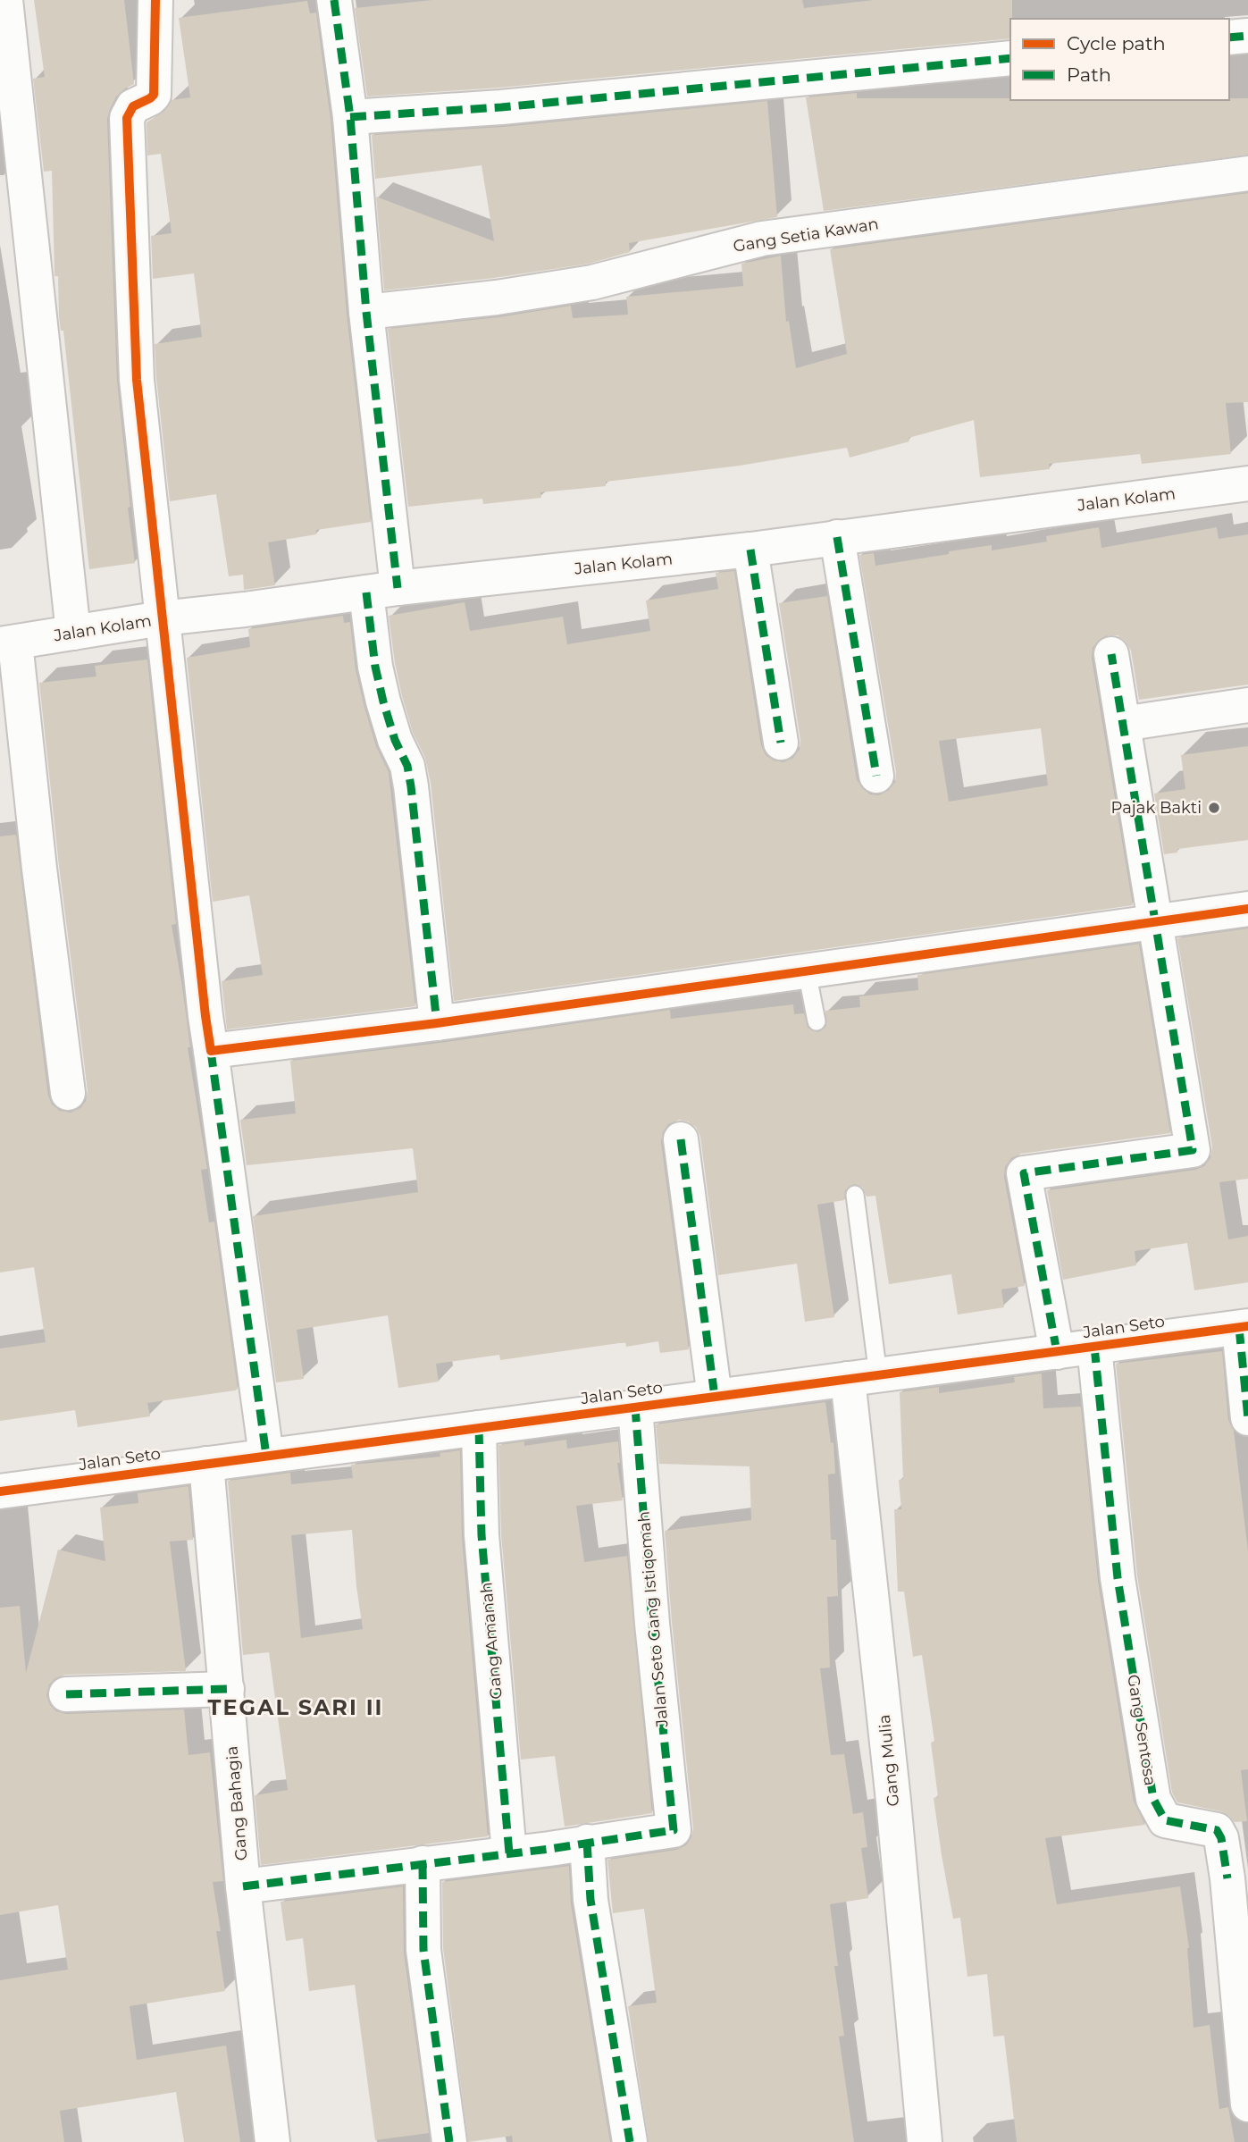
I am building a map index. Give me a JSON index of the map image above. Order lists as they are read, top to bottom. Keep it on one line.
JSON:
{"streets":{"street":["Gang Setia Kawan","Jalan Kolam","Jalan Seto","Jalan Seto Gang Istiqomah","Gang Amanah","Gang Sentosa","Gang Mulia","Gang Bahagia"]},"crossings":[["Jalan Seto","Jalan Seto Gang Istiqomah"],["Jalan Seto","Gang Amanah"],["Jalan Seto","Gang Sentosa"],["Jalan Seto","Gang Mulia"],["Jalan Seto","Gang Bahagia"]],"districts":["TEGAL SARI II"],"places":["Pajak Bakti"],"legend":["Cycle path","Path"]}
